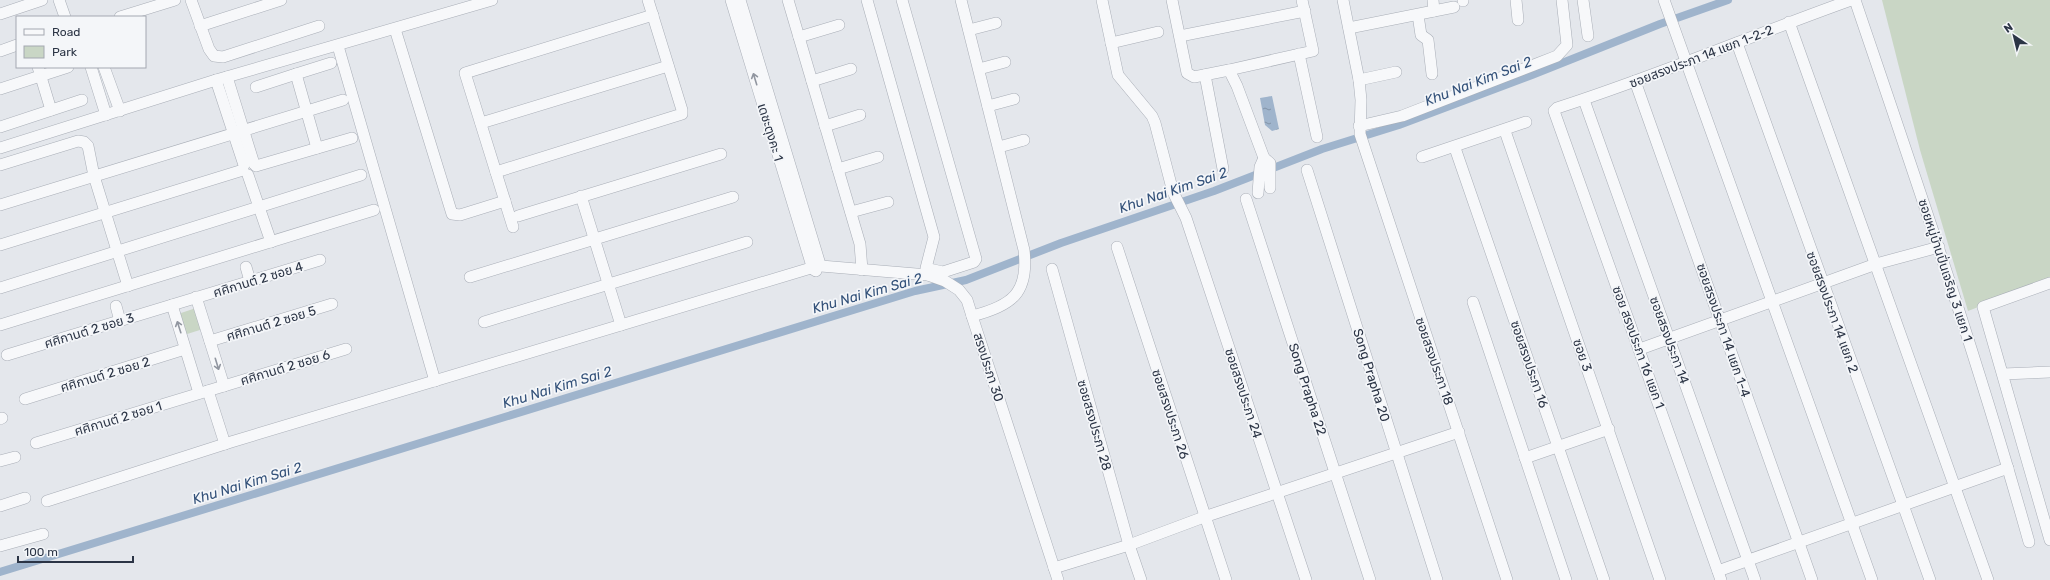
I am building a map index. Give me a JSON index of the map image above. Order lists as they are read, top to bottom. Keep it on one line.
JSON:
{"streets":{"street":["ซอยสรงประภา 14 แยก 1-2-2","เดชะตุงคะ 1","ซอยหมู่บ้านปิ่นเจริญ 3 แยก 1","ศศิกานต์ 2 ซอย 4","ซอยสรงประภา 14 แยก 2","ศศิกานต์ 2 ซอย 5","ศศิกานต์ 2 ซอย 3","ซอยสรงประภา 14 แยก 1-4","ซอยสรงประภา 14","ซอย สรงประภา 16 แยก 1","ซอย 3","ซอยสรงประภา 18","ซอยสรงประภา 16","ศศิกานต์ 2 ซอย 6","สรงประภา 30","ศศิกานต์ 2 ซอย 2","Song Prapha 20","Song Prapha 22","ซอยสรงประภา 24","ซอยสรงประภา 26","ศศิกานต์ 2 ซอย 1","ซอยสรงประภา 28"]},"crossings":[["ซอยสรงประภา 14 แยก 1-2-2","ซอยสรงประภา 14 แยก 2"],["ซอยสรงประภา 14 แยก 1-2-2","ซอยสรงประภา 14 แยก 1-4"],["ซอยสรงประภา 14 แยก 1-2-2","ซอยสรงประภา 14"],["ซอยสรงประภา 14 แยก 1-2-2","ซอย สรงประภา 16 แยก 1"],["เดชะตุงคะ 1","สรงประภา 30"],["ศศิกานต์ 2 ซอย 4","ศศิกานต์ 2 ซอย 3"],["ศศิกานต์ 2 ซอย 6","ศศิกานต์ 2 ซอย 1"]],"water":["Khu Nai Kim Sai 2"],"legend":["Road","Park"],"scale_bar":"100 m","north":"top left"}
